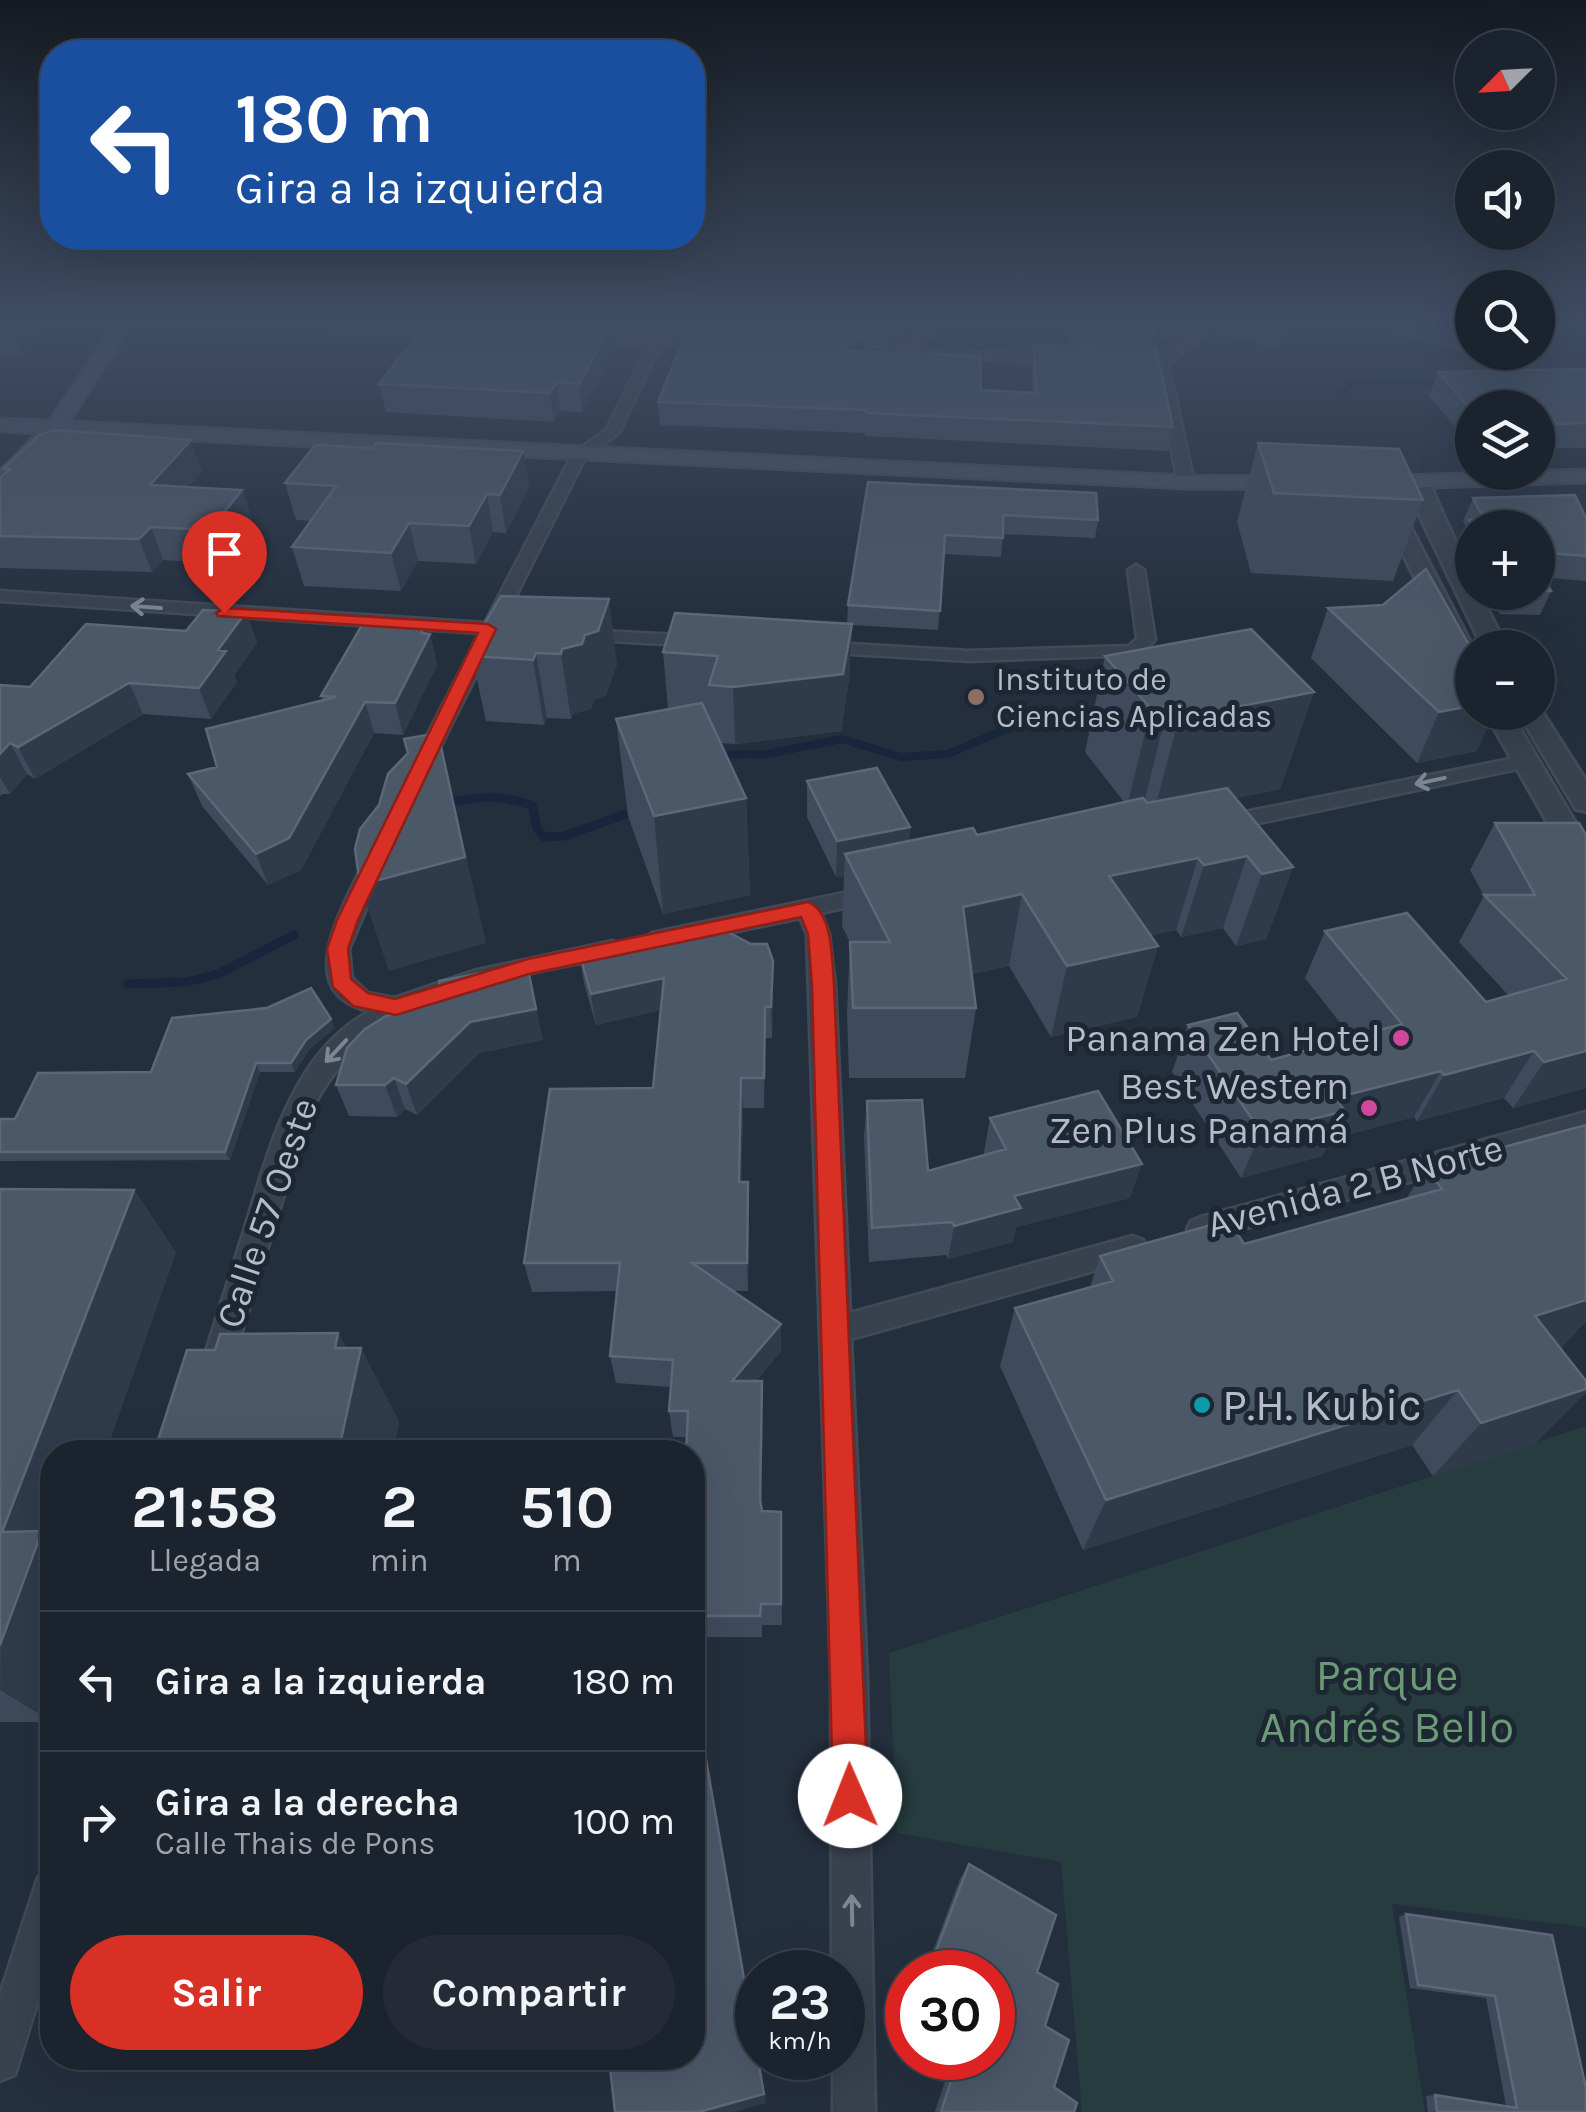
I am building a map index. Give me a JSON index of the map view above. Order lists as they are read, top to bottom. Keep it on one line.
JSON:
{"streets":{"street":["Avenida 2 B Norte","Calle 57 Oeste"]},"one_way":["Calle 57 Oeste"],"parks":["Parque Andrés Bello"],"places":["Instituto de Ciencias Aplicadas","Panama Zen Hotel","Best Western Zen Plus Panamá","P.H. Kubic"],"north":"bottom left","page":{"map_buttons":["+","−"],"turn":["180 m","Gira a la izquierda"],"eta":["21:58","Llegada","2","min","510","m"],"list":[{"name":"Gira a la izquierda","value":"180 m"},{"name":"Gira a la derecha","note":"Calle Thais de Pons","value":"100 m"}],"buttons":["Salir","Compartir"],"speed":"23 km/h","limit":"30"}}
